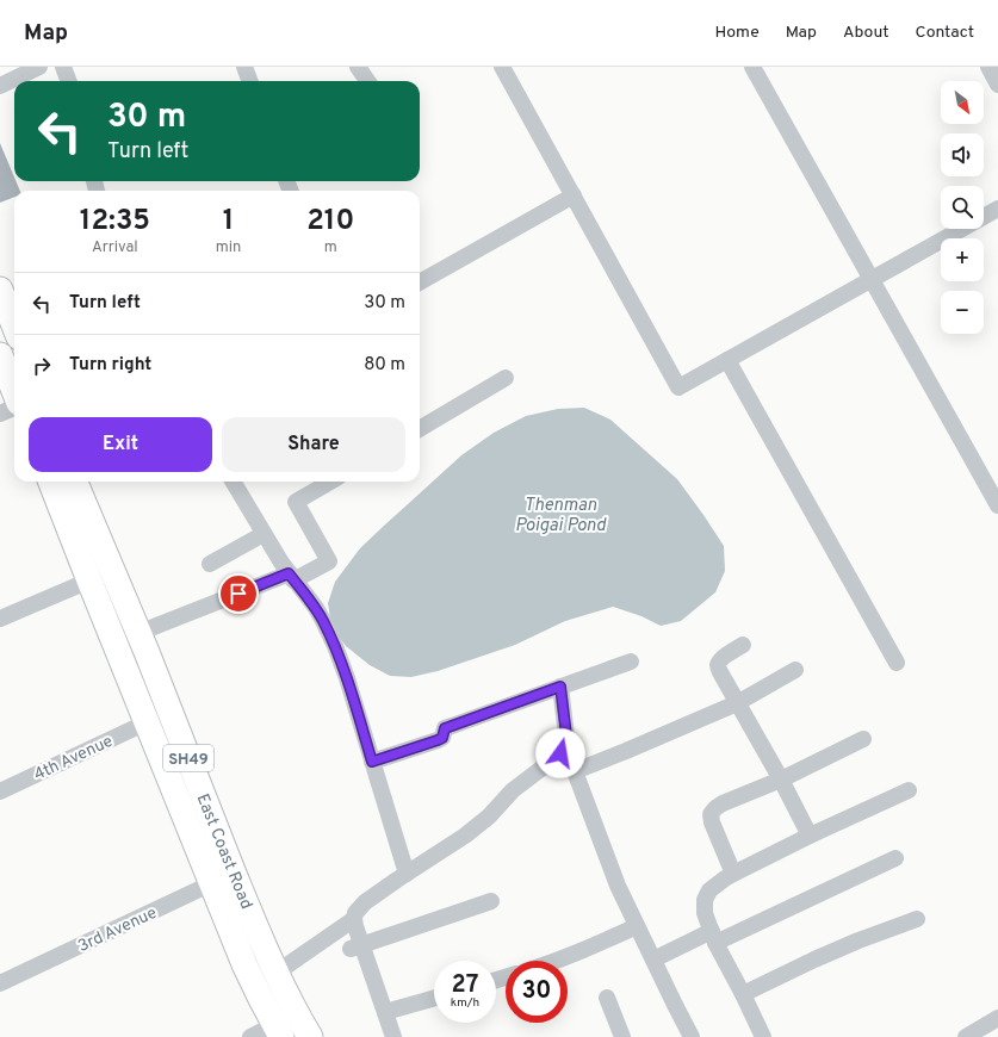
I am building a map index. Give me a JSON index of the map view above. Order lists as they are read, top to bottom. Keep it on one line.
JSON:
{"streets":{"main road":["SH49","East Coast Road"],"street":["4th Avenue","3rd Avenue"]},"crossings":[["4th Avenue","East Coast Road"],["East Coast Road","3rd Avenue"]],"water":["Thenman Poigai Pond"],"north":"bottom right","page":{"header":"Map","nav":["Home","Map","About","Contact"],"map_buttons":["+","−"],"turn":["30 m","Turn left"],"eta":["12:35","Arrival","1","min","210","m"],"list":[{"name":"Turn left","value":"30 m"},{"name":"Turn right","value":"80 m"}],"buttons":["Exit","Share"],"speed":"27 km/h","limit":"30"}}
